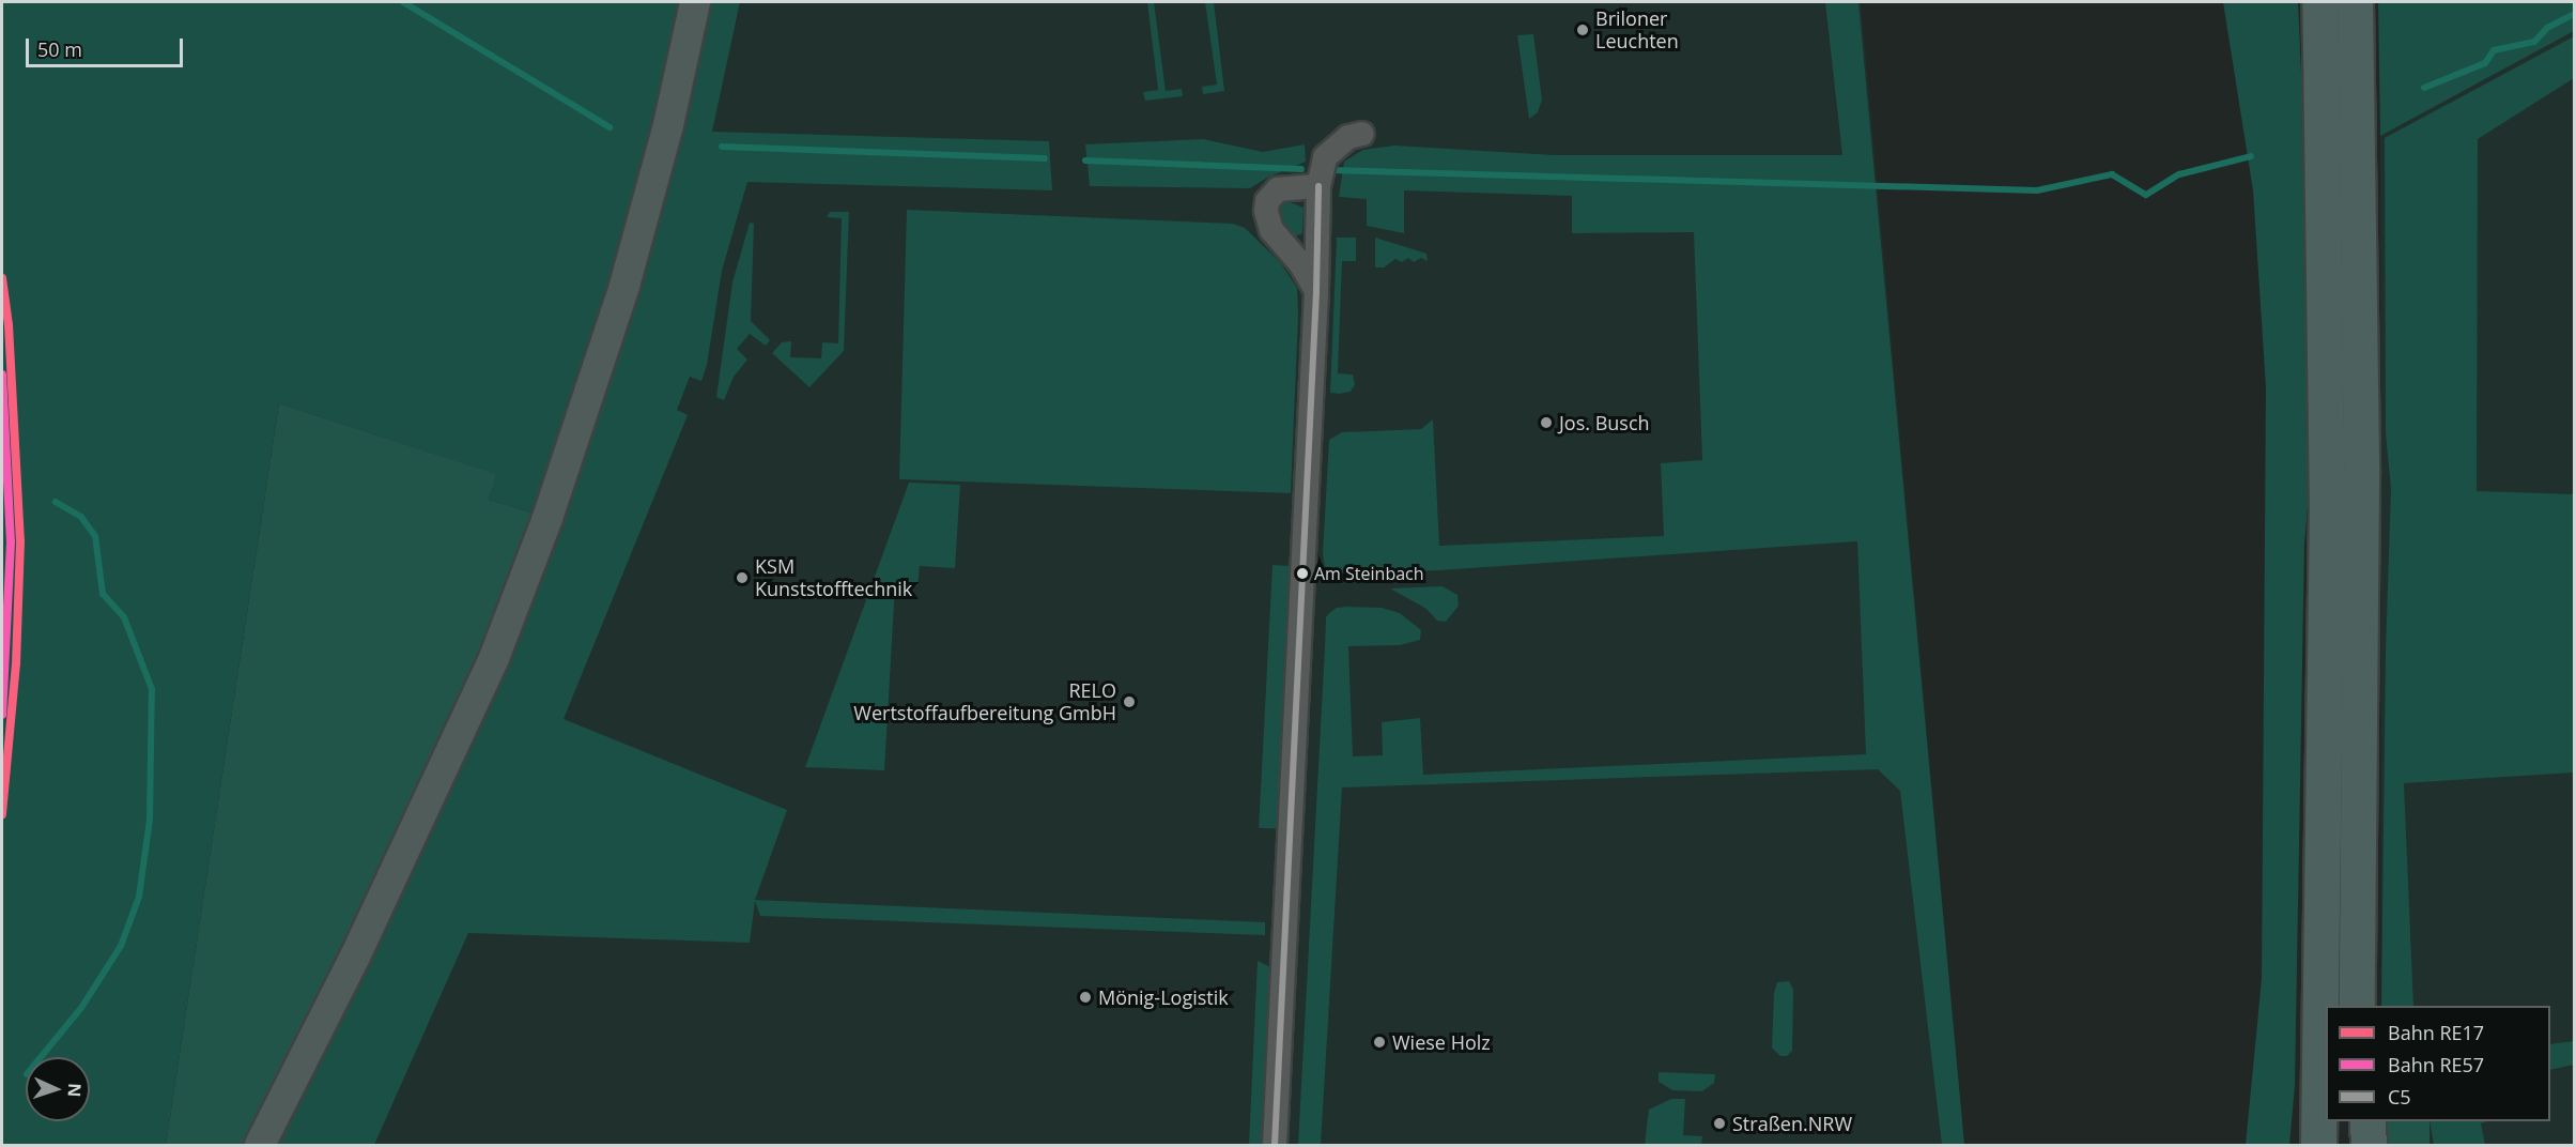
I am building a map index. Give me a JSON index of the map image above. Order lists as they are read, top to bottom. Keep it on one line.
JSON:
{"places":["Briloner Leuchten","Jos. Busch","Am Steinbach","KSM Kunststofftechnik","RELO Wertstoffaufbereitung GmbH","Mönig-Logistik","Wiese Holz","Straßen.NRW"],"lines":["transit line C5","rail line RE17","rail line RE57"],"legend":["Bahn RE17","Bahn RE57","C5"],"scale_bar":"50 m","north":"right"}
